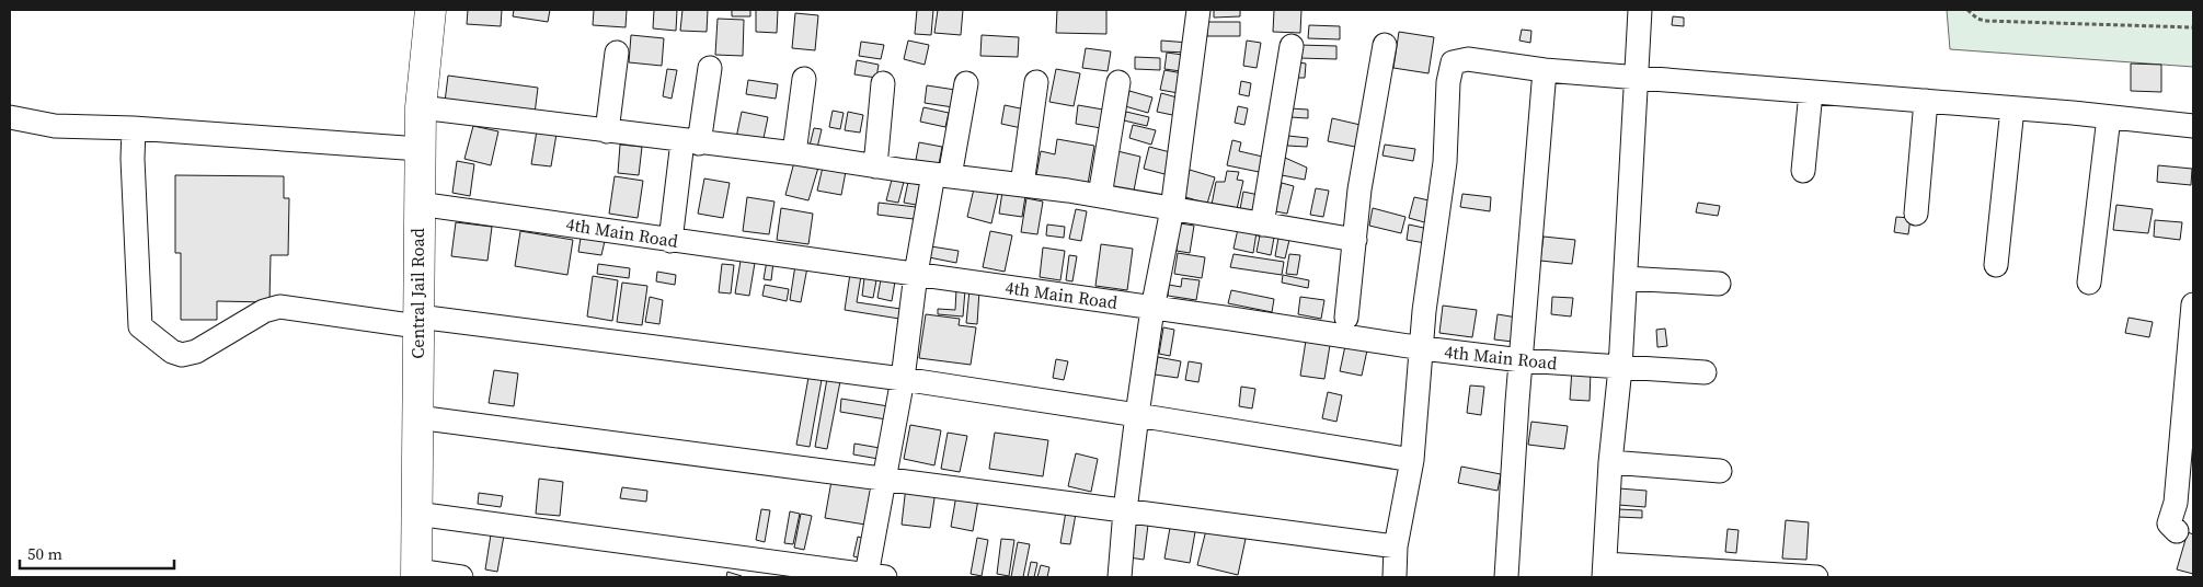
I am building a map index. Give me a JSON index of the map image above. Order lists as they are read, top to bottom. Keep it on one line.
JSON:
{"streets":{"main road":["Central Jail Road"],"street":["4th Main Road"]},"crossings":[["4th Main Road","Central Jail Road"]],"scale_bar":"50 m"}
